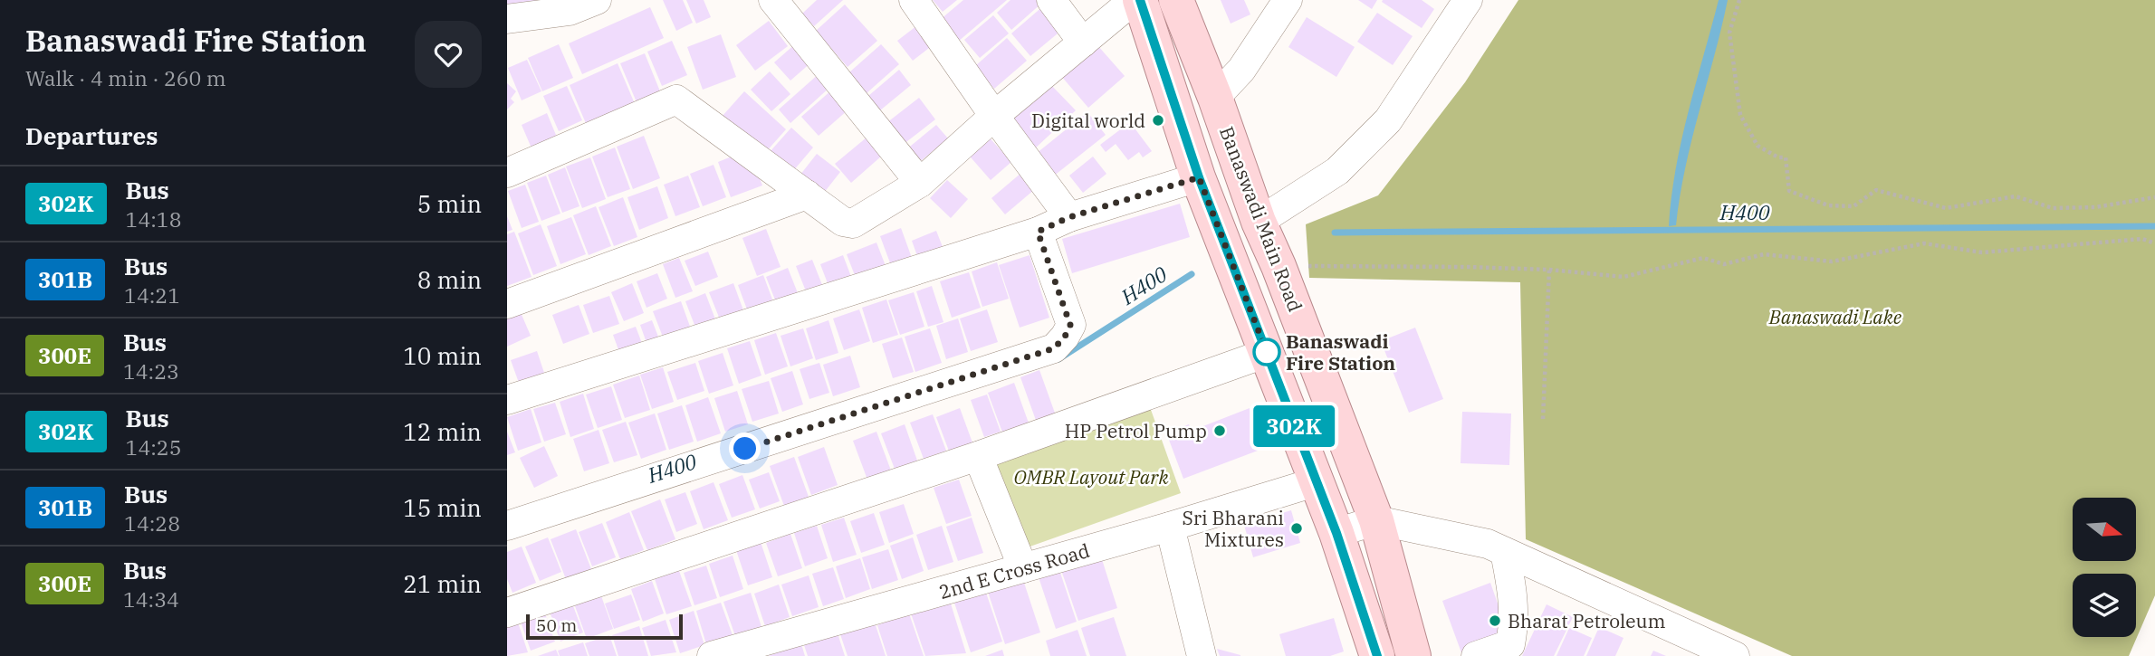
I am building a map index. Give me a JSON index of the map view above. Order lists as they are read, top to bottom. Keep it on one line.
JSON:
{"streets":{"main road":["Banaswadi Main Road"],"street":["2nd E Cross Road"]},"water":["H400"],"parks":["Banaswadi Lake","OMBR Layout Park"],"places":["Digital world","Banaswadi Fire Station","HP Petrol Pump","Sri Bharani Mixtures","Bharat Petroleum"],"lines":["bus line 302K"],"scale_bar":"50 m","north":"right","page":{"heading":[["Banaswadi Fire Station","Walk · 4 min · 260 m"],"Departures"],"on_map":"302K","list":[{"mark":"302K","name":"Bus","note":"14:18","value":"5 min"},{"mark":"301B","name":"Bus","note":"14:21","value":"8 min"},{"mark":"300E","name":"Bus","note":"14:23","value":"10 min"},{"mark":"302K","name":"Bus","note":"14:25","value":"12 min"},{"mark":"301B","name":"Bus","note":"14:28","value":"15 min"},{"mark":"300E","name":"Bus","note":"14:34","value":"21 min"}],"scale":"50 m"}}
